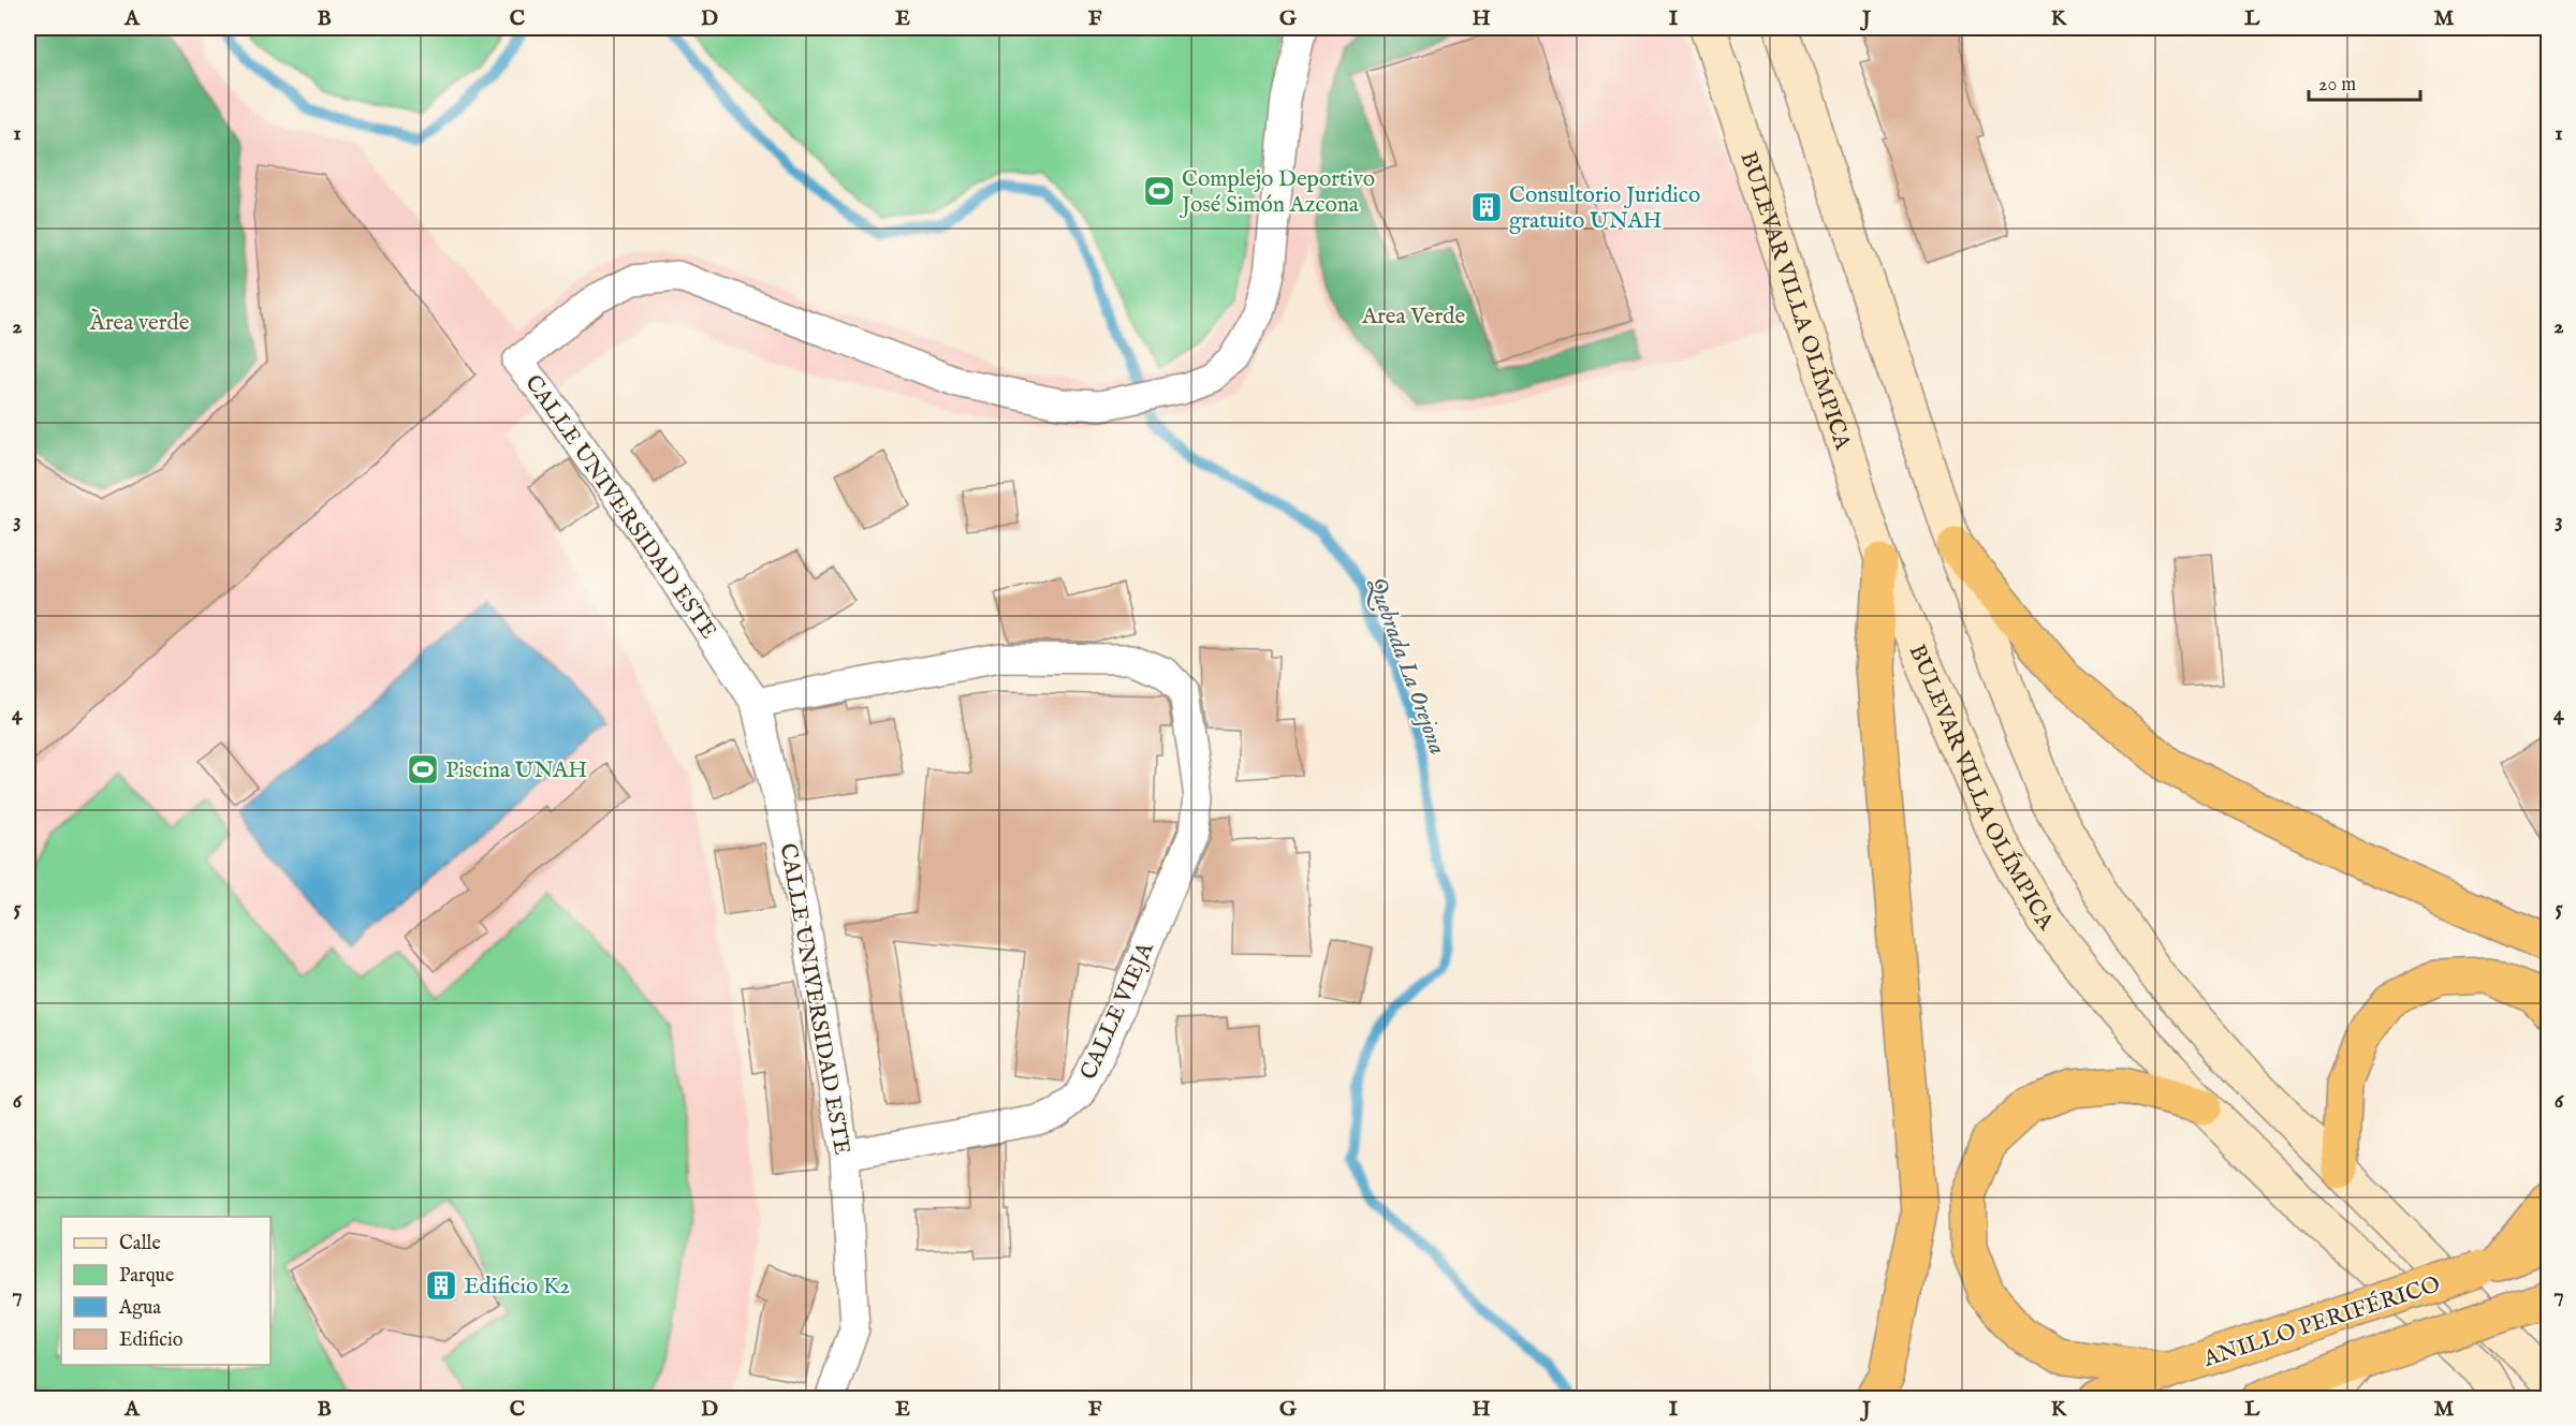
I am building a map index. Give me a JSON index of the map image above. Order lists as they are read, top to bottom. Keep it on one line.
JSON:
{"streets":{"highway":["ANILLO PERIFÉRICO"],"main road":["BULEVAR VILLA OLÍMPICA"],"street":["CALLE UNIVERSIDAD ESTE","CALLE VIEJA"]},"crossings":[["CALLE UNIVERSIDAD ESTE","CALLE VIEJA"]],"water":["Quebrada La Orejona"],"parks":["Area Verde","Àrea verde"],"places":{"sports":["Complejo Deportivo José Simón Azcona","Piscina UNAH"],"building":["Consultorio Juridico gratuito UNAH","Edificio K2"]},"legend":["Calle","Parque","Agua","Edificio"],"scale_bar":"20 m","grid":{"columns":["A","B","C","D","E","F","G","H","I","J","K","L","M"],"rows":["1","2","3","4","5","6","7"]}}
